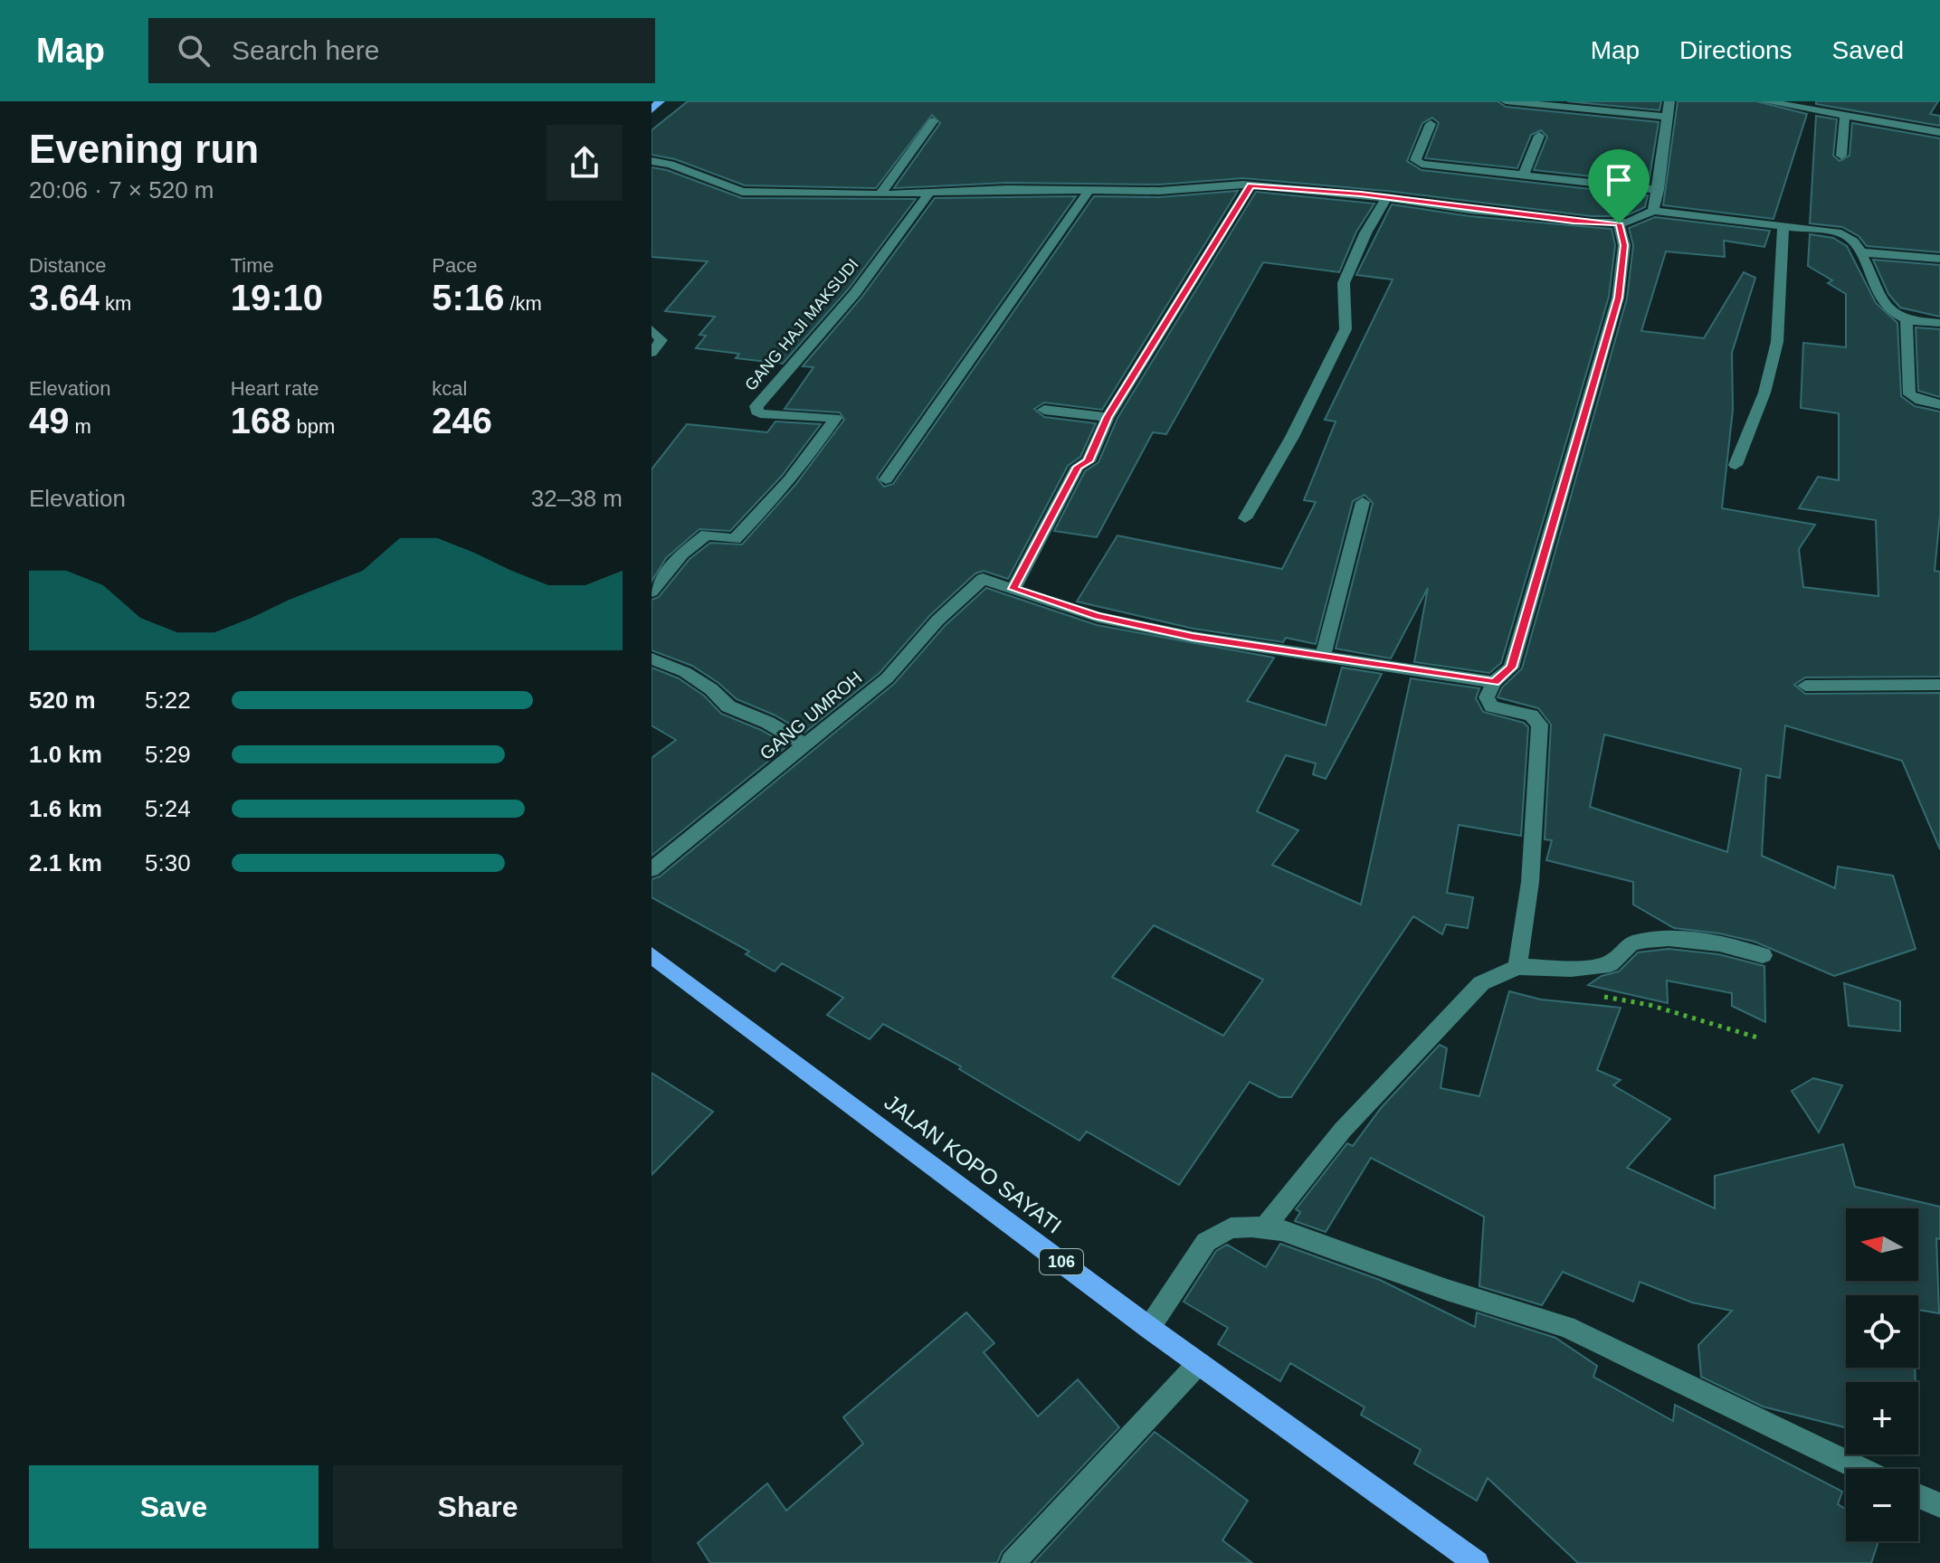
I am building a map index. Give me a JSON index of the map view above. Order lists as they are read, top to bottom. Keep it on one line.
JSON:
{"streets":{"main road":["JALAN KOPO SAYATI","106"],"street":["GANG HAJI MAKSUDI","GANG UMROH"]},"north":"left","page":{"header":"Map","search":"Search here","nav":["Map","Directions","Saved"],"heading":["Evening run","20:06 · 7 × 520 m"],"stats":[["Distance","3.64 km"],["Time","19:10"],["Pace","5:16 /km"],["Elevation","49 m"],["Heart rate","168 bpm"],["kcal","246"]],"chart":["Elevation","32–38 m"],"list":[{"name":"520 m","note":"5:22"},{"name":"1.0 km","note":"5:29"},{"name":"1.6 km","note":"5:24"},{"name":"2.1 km","note":"5:30"}],"map_buttons":["+","−"],"buttons":["Save","Share"]}}
